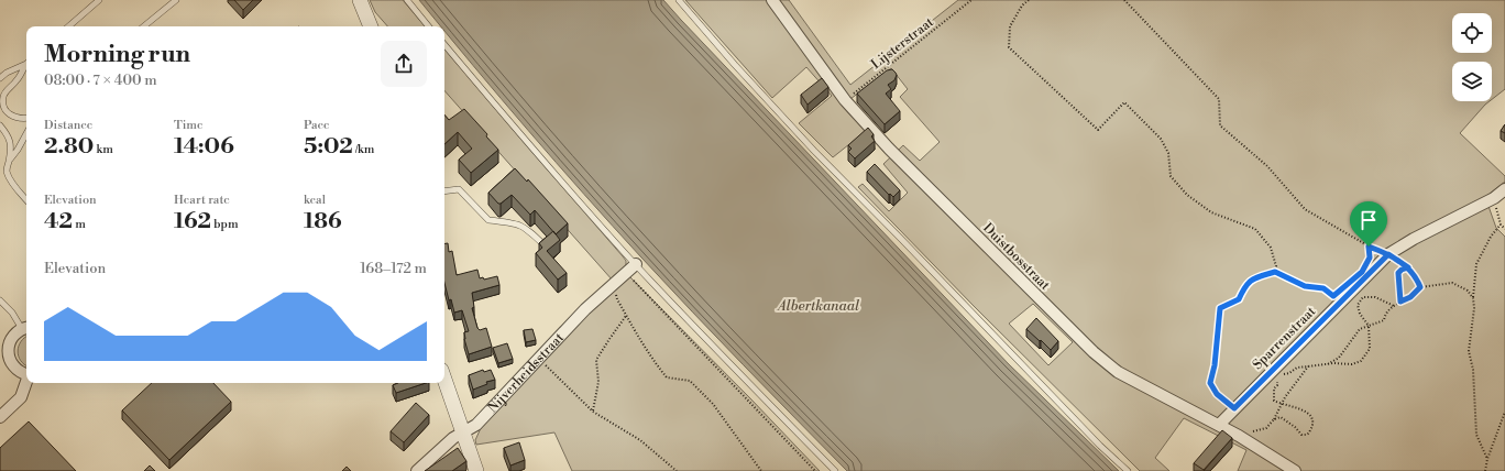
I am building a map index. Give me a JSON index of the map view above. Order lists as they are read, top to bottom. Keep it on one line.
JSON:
{"streets":{"street":["Duistbosstraat","Sparrenstraat","Nijverheidsstraat"],"path":["Lijsterstraat"]},"crossings":[["Lijsterstraat","Duistbosstraat"],["Duistbosstraat","Sparrenstraat"]],"water":["Albertkanaal"],"page":{"heading":["Morning run","08:00 · 7 × 400 m"],"stats":[["Distance","2.80 km"],["Time","14:06"],["Pace","5:02 /km"],["Elevation","42 m"],["Heart rate","162 bpm"],["kcal","186"]],"chart":["Elevation","168–172 m"]}}
